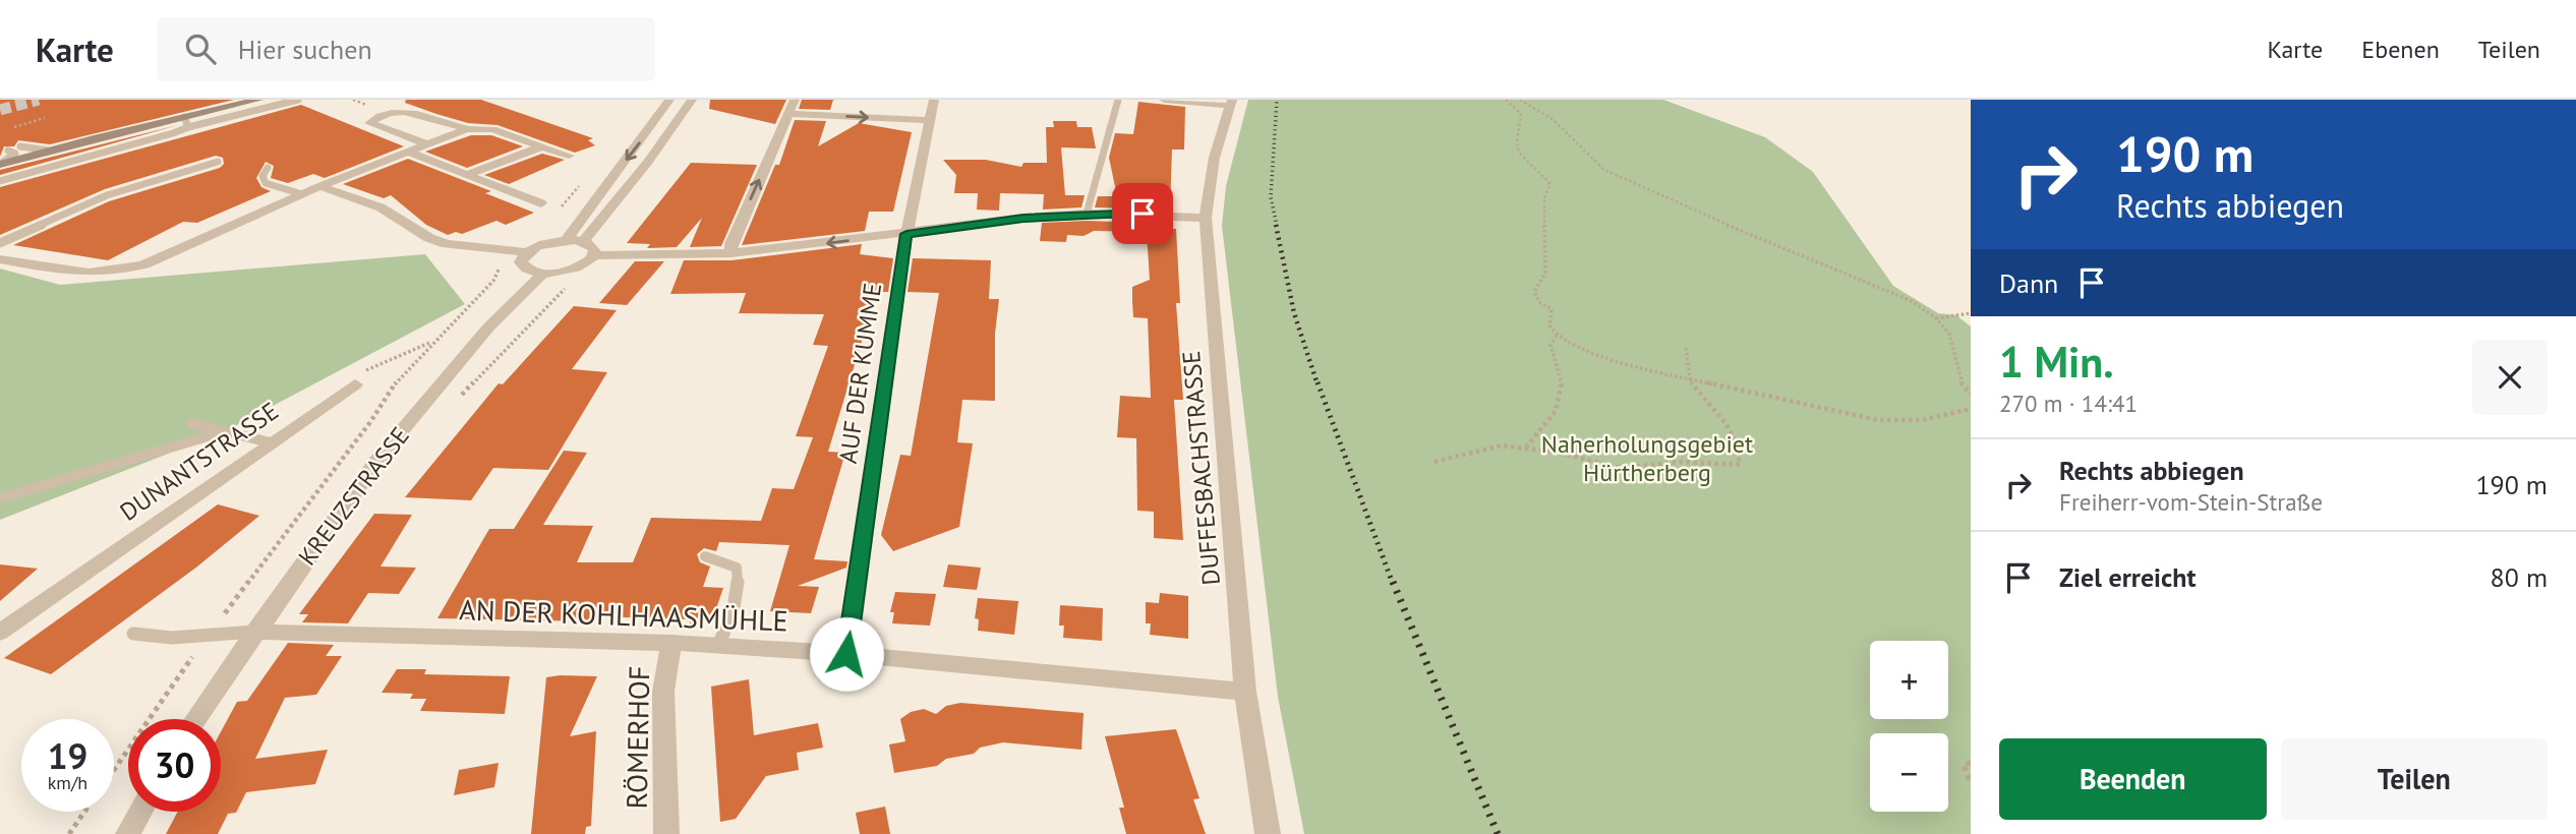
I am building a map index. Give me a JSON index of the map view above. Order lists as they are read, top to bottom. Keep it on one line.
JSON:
{"streets":{"street":["AUF DER KUMME","DUNANTSTRASSE","DUFFESBACHSTRASSE","KREUZSTRASSE","AN DER KOHLHAASMÜHLE","RÖMERHOF"]},"crossings":[["AUF DER KUMME","AN DER KOHLHAASMÜHLE"],["DUFFESBACHSTRASSE","AN DER KOHLHAASMÜHLE"],["KREUZSTRASSE","AN DER KOHLHAASMÜHLE"],["AN DER KOHLHAASMÜHLE","RÖMERHOF"]],"parks":["Naherholungsgebiet Hürtherberg"],"page":{"header":"Karte","search":"Hier suchen","nav":["Karte","Ebenen","Teilen"],"turn":["190 m","Rechts abbiegen"],"then":"Dann","heading":["1 Min.","270 m · 14:41"],"list":[{"name":"Rechts abbiegen","note":"Freiherr-vom-Stein-Straße","value":"190 m"},{"name":"Ziel erreicht","value":"80 m"}],"map_buttons":["+","−"],"speed":"19 km/h","limit":"30","buttons":["Beenden","Teilen"]}}
